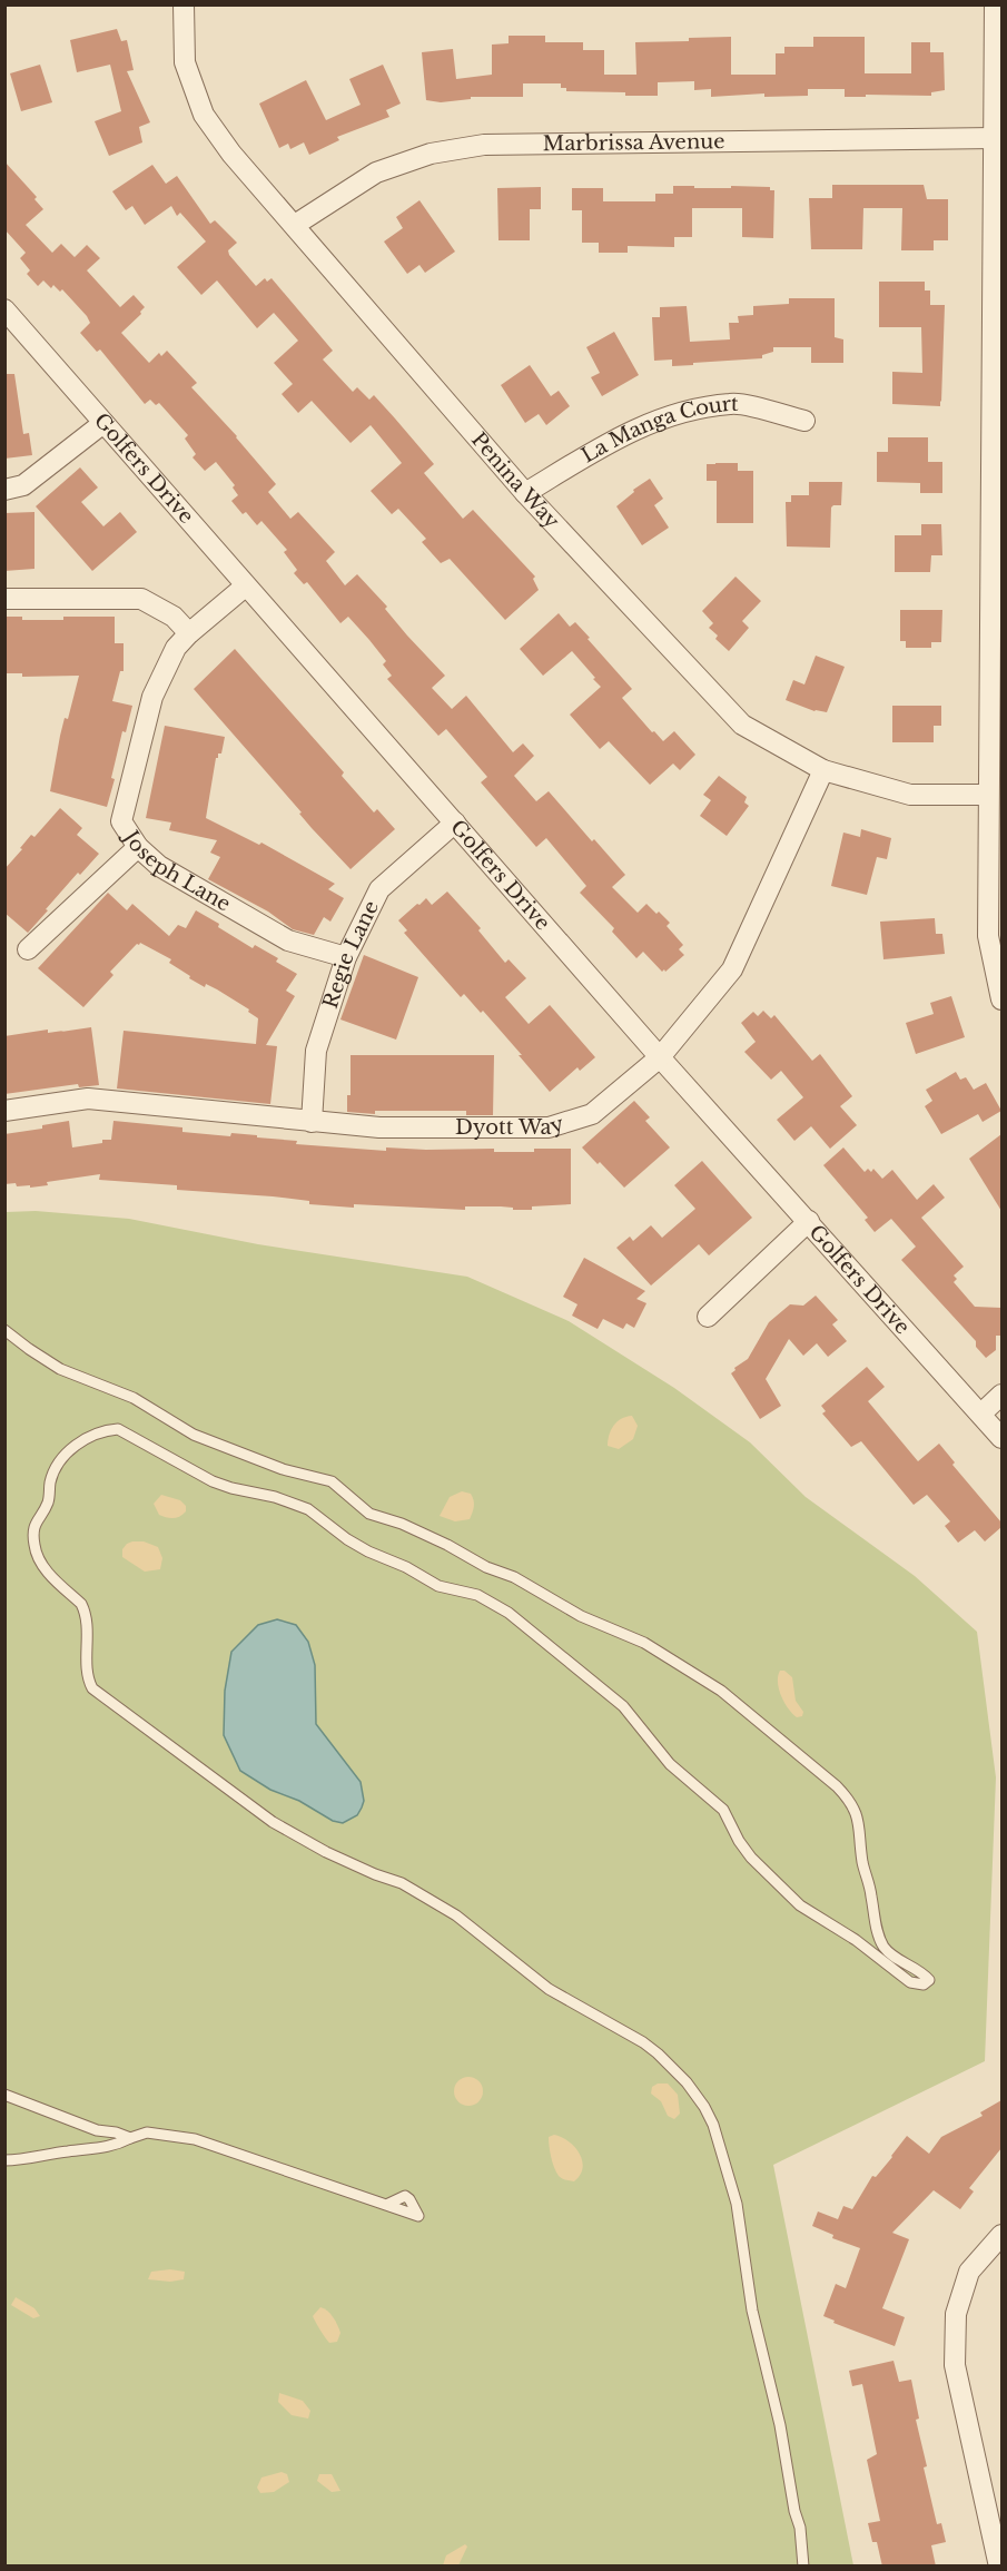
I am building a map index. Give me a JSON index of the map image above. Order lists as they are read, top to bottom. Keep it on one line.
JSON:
{"streets":{"street":["Marbrissa Avenue","La Manga Court","Golfers Drive","Penina Way","Joseph Lane","Regie Lane","Dyott Way"]},"crossings":[["Marbrissa Avenue","Penina Way"],["La Manga Court","Penina Way"],["Golfers Drive","Joseph Lane"],["Golfers Drive","Regie Lane"],["Golfers Drive","Dyott Way"],["Penina Way","Dyott Way"],["Joseph Lane","Regie Lane"],["Regie Lane","Dyott Way"]]}
